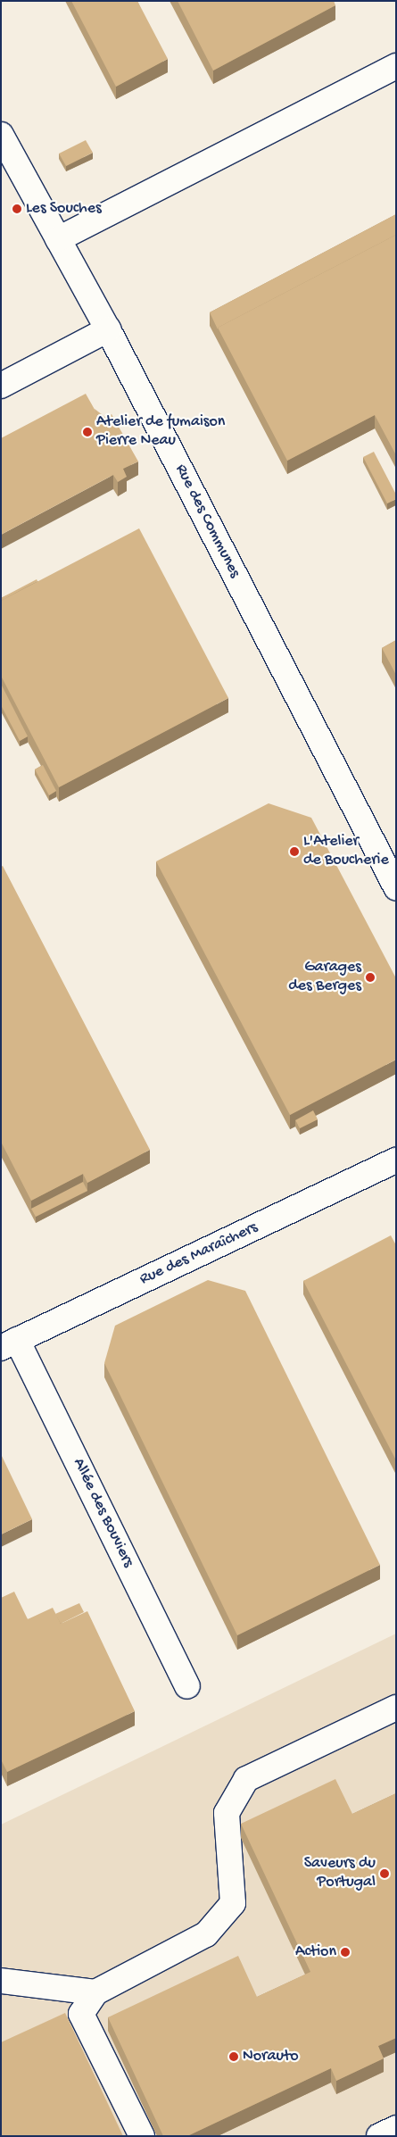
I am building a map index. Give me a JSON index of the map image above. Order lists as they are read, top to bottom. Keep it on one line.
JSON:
{"streets":{"street":["Rue des Communes","Rue des Maraîchers","Allée des Bouviers"]},"crossings":[["Rue des Maraîchers","Allée des Bouviers"]],"places":["Les Souches","Atelier de fumaison Pierre Neau","L'Atelier de Boucherie","Garages des Berges","Saveurs du Portugal","Action","Norauto"]}
